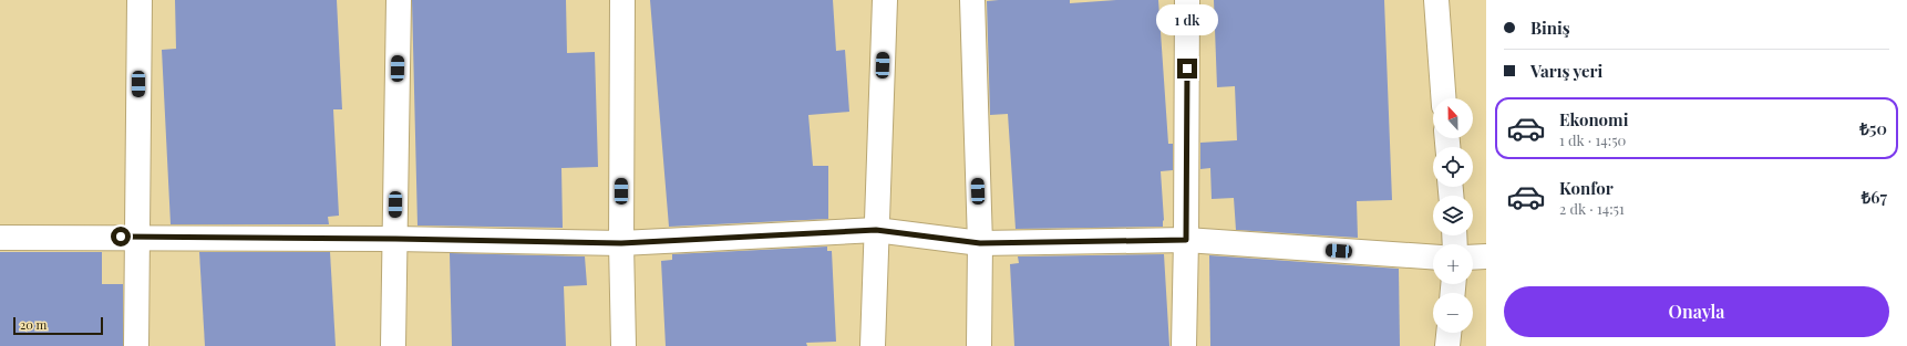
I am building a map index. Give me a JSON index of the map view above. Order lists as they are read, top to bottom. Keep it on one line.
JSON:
{"scale_bar":"20 m","north":"top","page":{"banner":["Biniş","Varış yeri"],"bubble":"1 dk","list":[{"name":"Ekonomi","note":"1 dk · 14:50","value":"₺50"},{"name":"Konfor","note":"2 dk · 14:51","value":"₺67"}],"map_buttons":["+","−"],"buttons":"Onayla","scale":"20 m"}}
